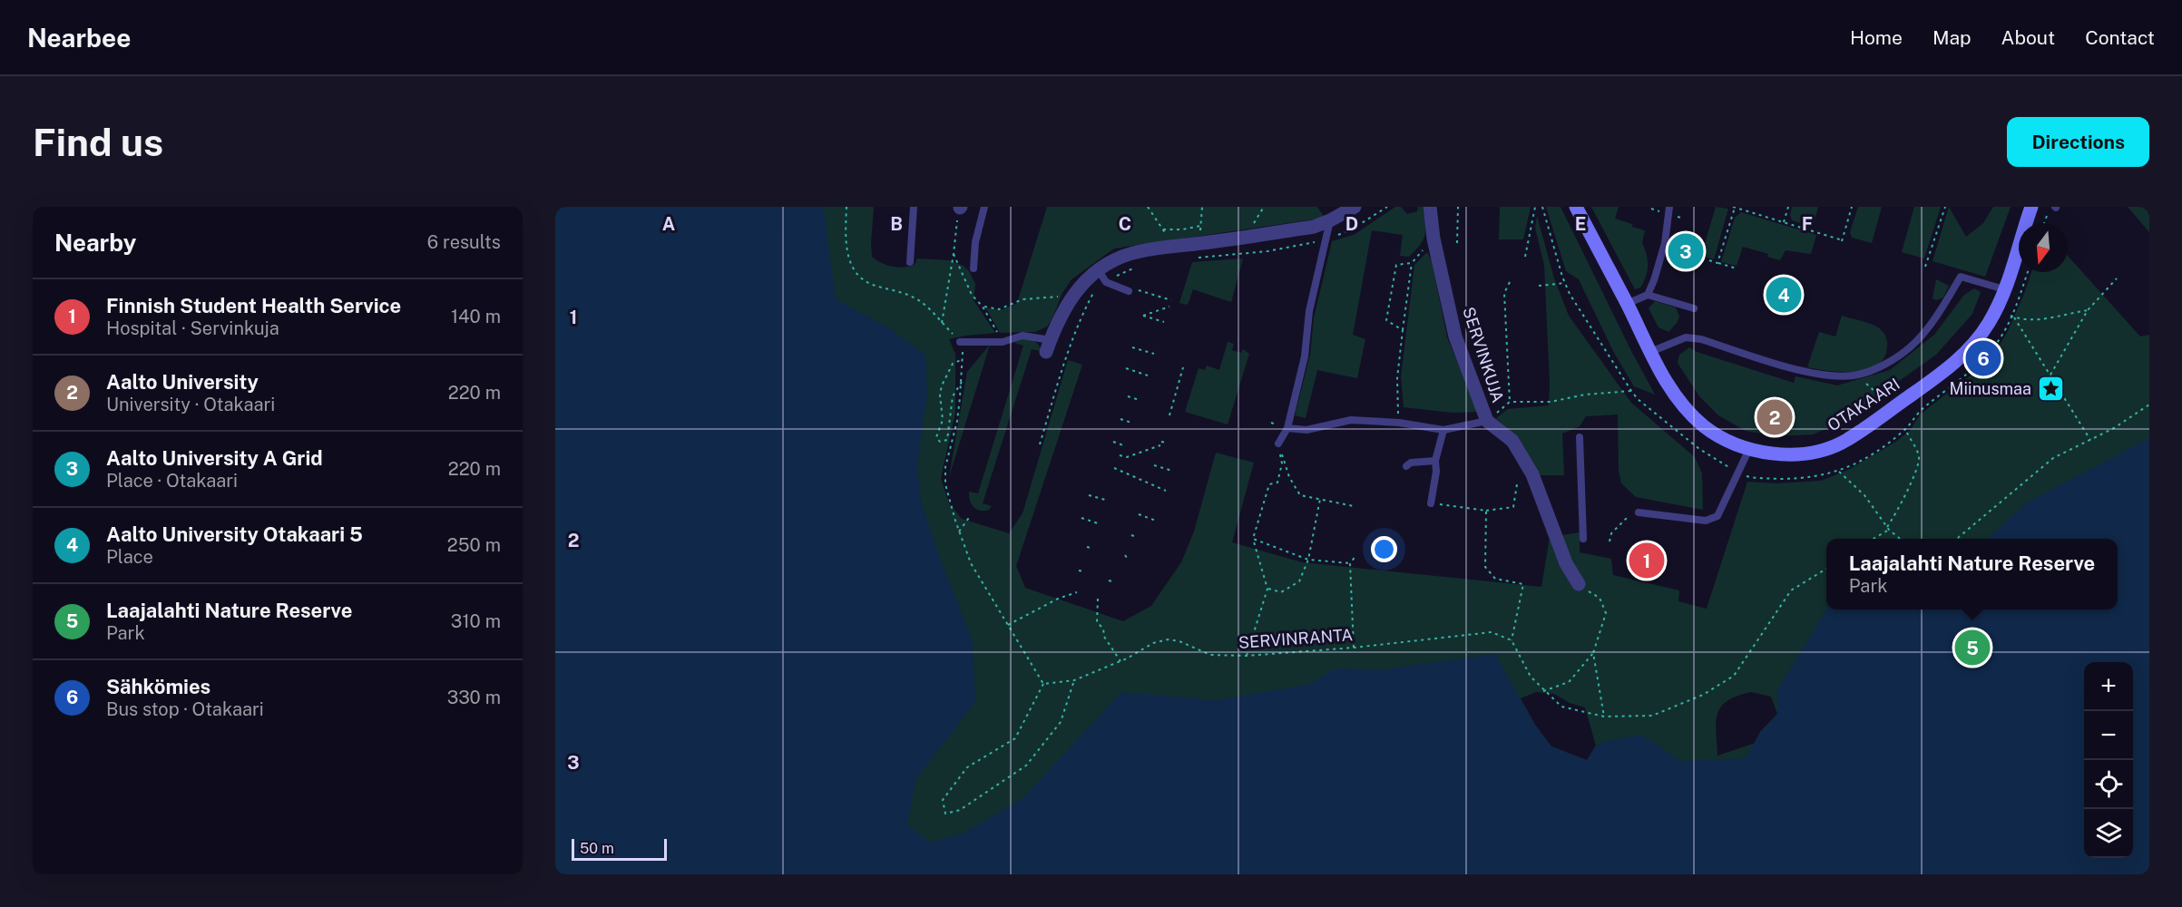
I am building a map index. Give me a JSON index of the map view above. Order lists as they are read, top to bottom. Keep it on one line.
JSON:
{"streets":{"street":["SERVINKUJA","OTAKAARI"],"path":["SERVINRANTA"]},"places":{"place":["Miinusmaa"]},"scale_bar":"50 m","north":"bottom","page":{"header":"Nearbee","nav":["Home","Map","About","Contact"],"buttons":"Directions","title":"Find us","heading":["Nearby","6 results"],"pins":["3","4","6","2","1","5"],"list":[{"mark":"1","name":"Finnish Student Health Service","note":"Hospital · Servinkuja","value":"140 m"},{"mark":"2","name":"Aalto University","note":"University · Otakaari","value":"220 m"},{"mark":"3","name":"Aalto University A Grid","note":"Place · Otakaari","value":"220 m"},{"mark":"4","name":"Aalto University Otakaari 5","note":"Place","value":"250 m"},{"mark":"5","name":"Laajalahti Nature Reserve","note":"Park","value":"310 m"},{"mark":"6","name":"Sähkömies","note":"Bus stop · Otakaari","value":"330 m"}],"popup":["Laajalahti Nature Reserve","Park"],"map_buttons":["+","−"],"scale":"50 m"},"grid":{"columns":["A","B","C","D","E","F"],"rows":["1","2","3"]}}
